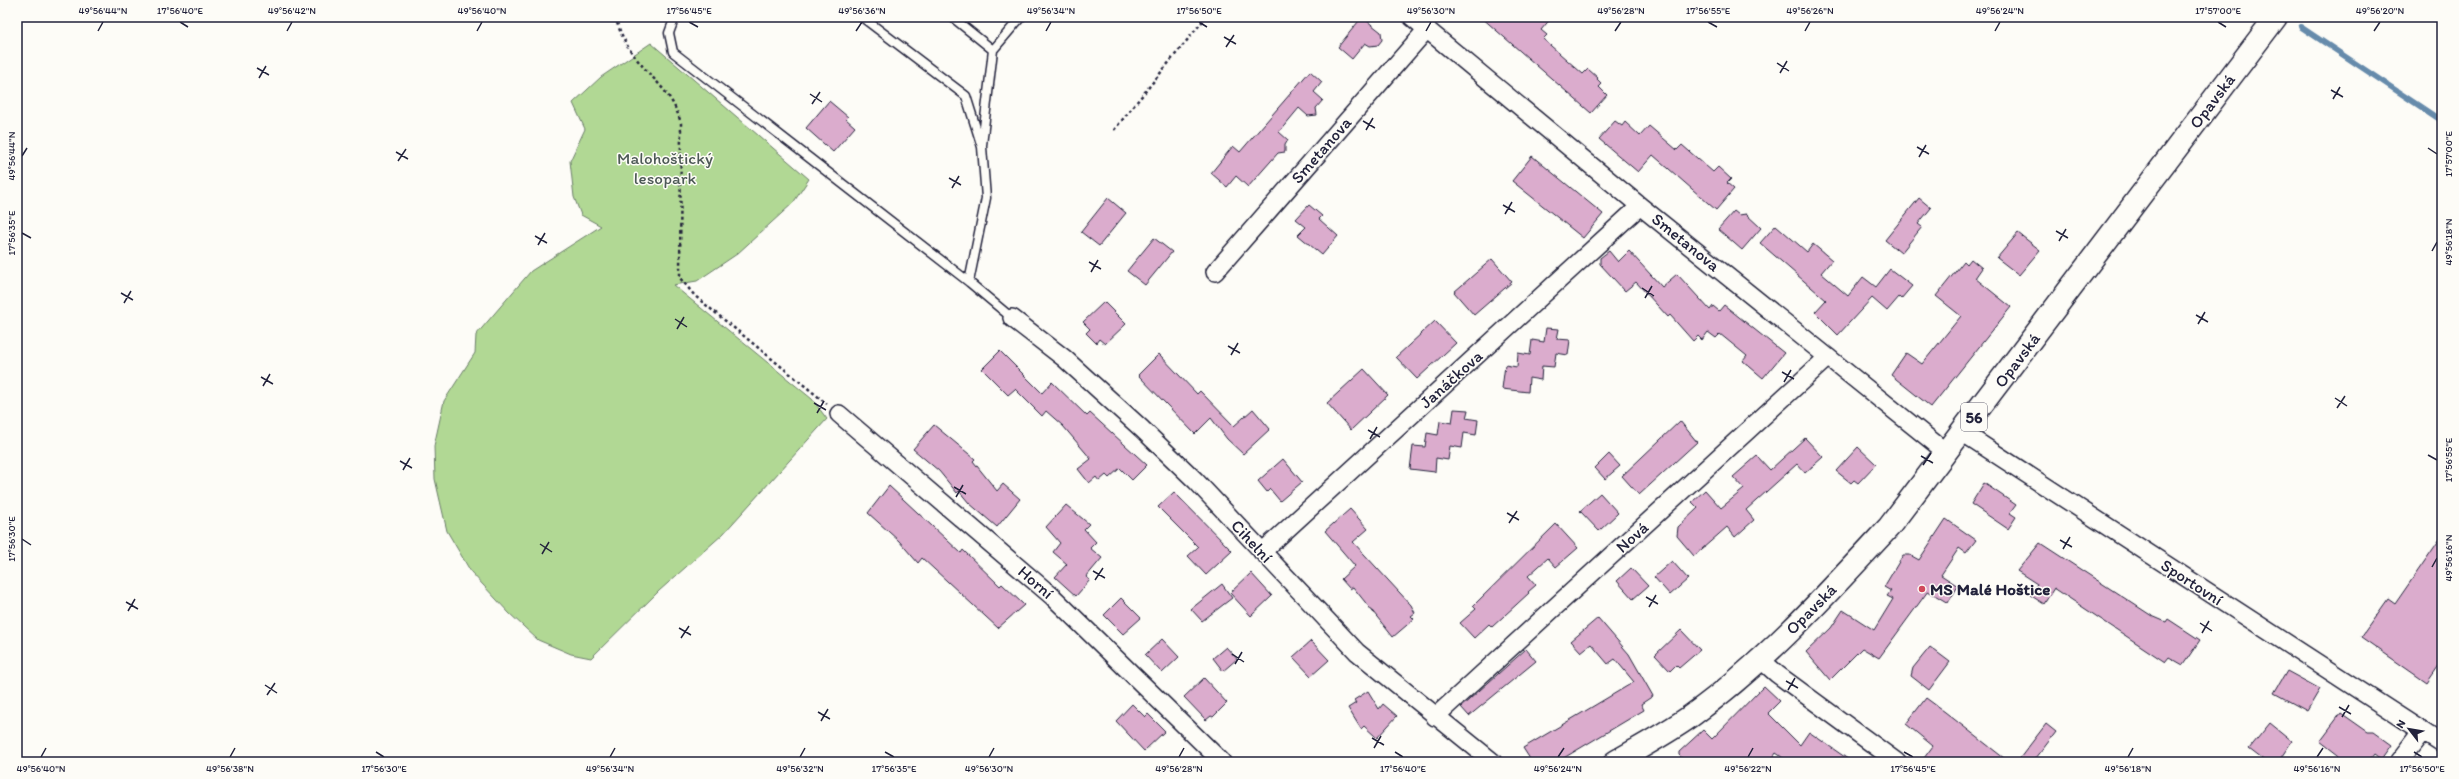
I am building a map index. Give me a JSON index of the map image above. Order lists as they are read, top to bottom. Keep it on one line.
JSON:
{"streets":{"main road":["Opavská","56"],"street":["Smetanova","Janáčkova","Nová","Cihelní","Horní","Sportovní"]},"crossings":[["Opavská","Smetanova"],["Opavská","Sportovní"],["Smetanova","Janáčkova"],["Smetanova","Nová"],["Janáčkova","Cihelní"],["Nová","Cihelní"]],"parks":["Malohoštický lesopark"],"places":["MS Malé Hoštice"],"north":"top left","coordinates":["49°56'44\"N","17°56'40\"E","49°56'42\"N","49°56'40\"N","17°56'45\"E","49°56'36\"N","49°56'34\"N","17°56'50\"E","49°56'30\"N","49°56'28\"N","17°56'55\"E","49°56'26\"N","49°56'24\"N","17°57'00\"E","49°56'20\"N","17°56'35\"E","49°56'18\"N","17°56'30\"E","49°56'16\"N","49°56'38\"N","49°56'32\"N","49°56'22\"N"]}
